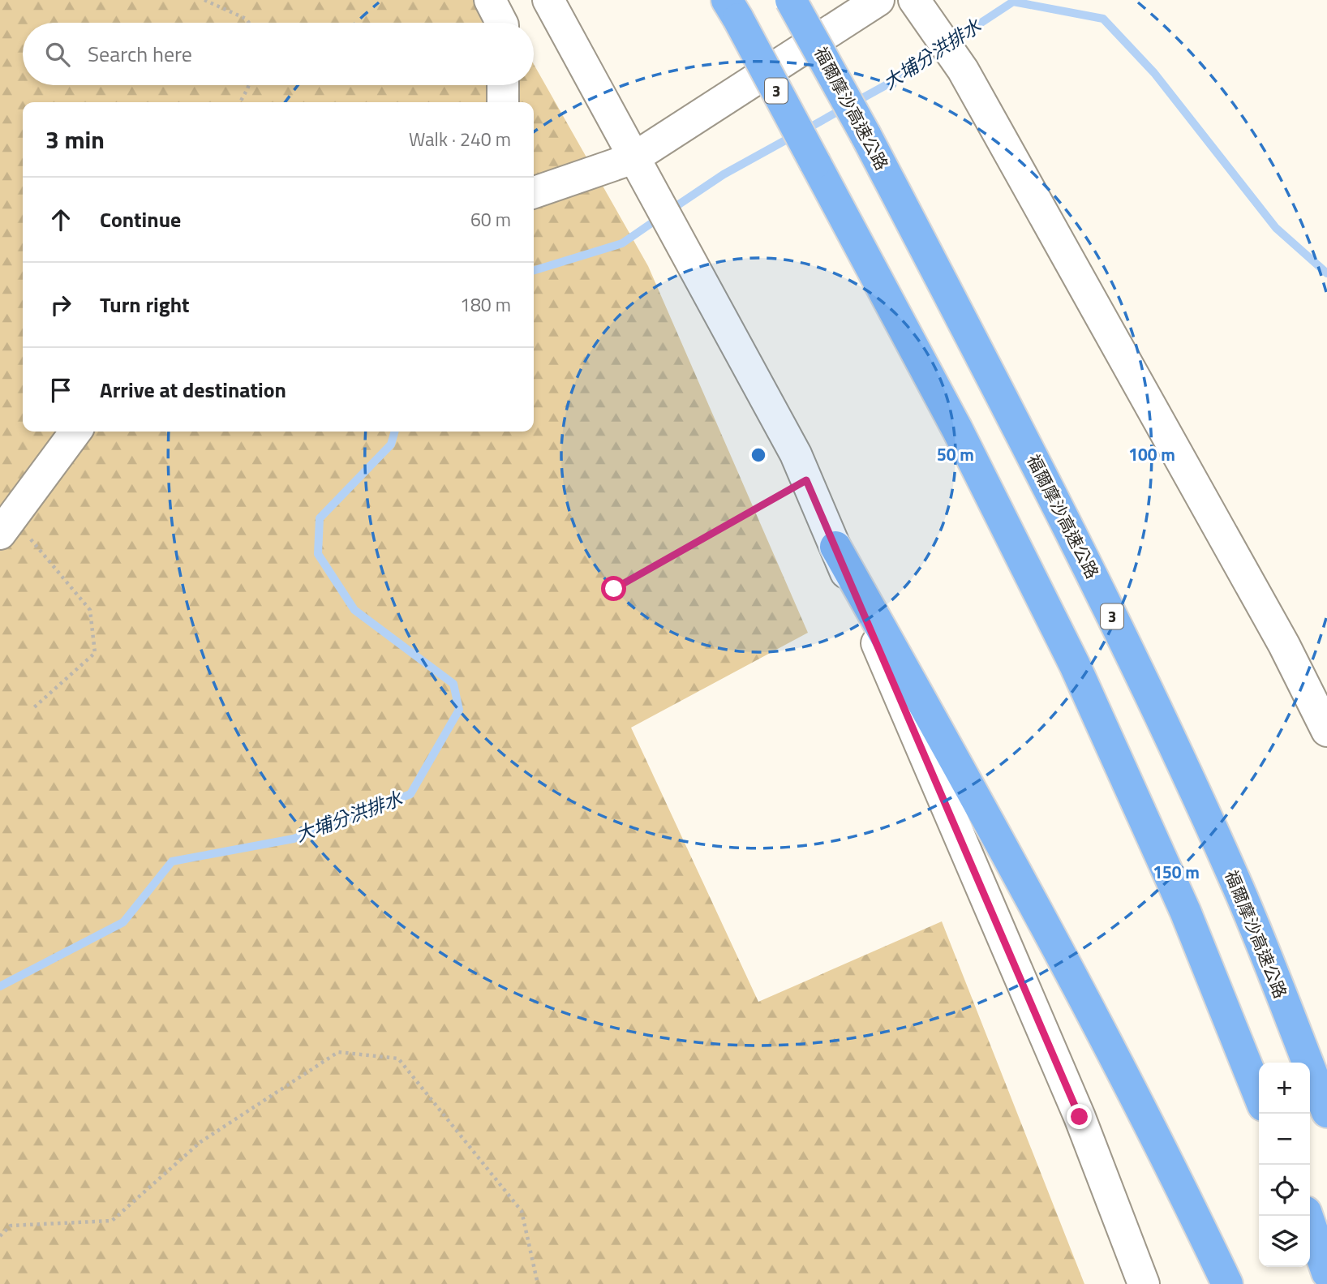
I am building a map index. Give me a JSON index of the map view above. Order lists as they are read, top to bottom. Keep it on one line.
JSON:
{"streets":{"highway":["3","福爾摩沙高速公路"]},"water":["大埔分洪排水"],"page":{"search":"Search here","heading":["3 min","Walk · 240 m"],"list":[["Continue","60 m"],["Turn right","180 m"],"Arrive at destination"],"map_buttons":["+","−"]},"rings":["50 m","100 m","150 m"]}
